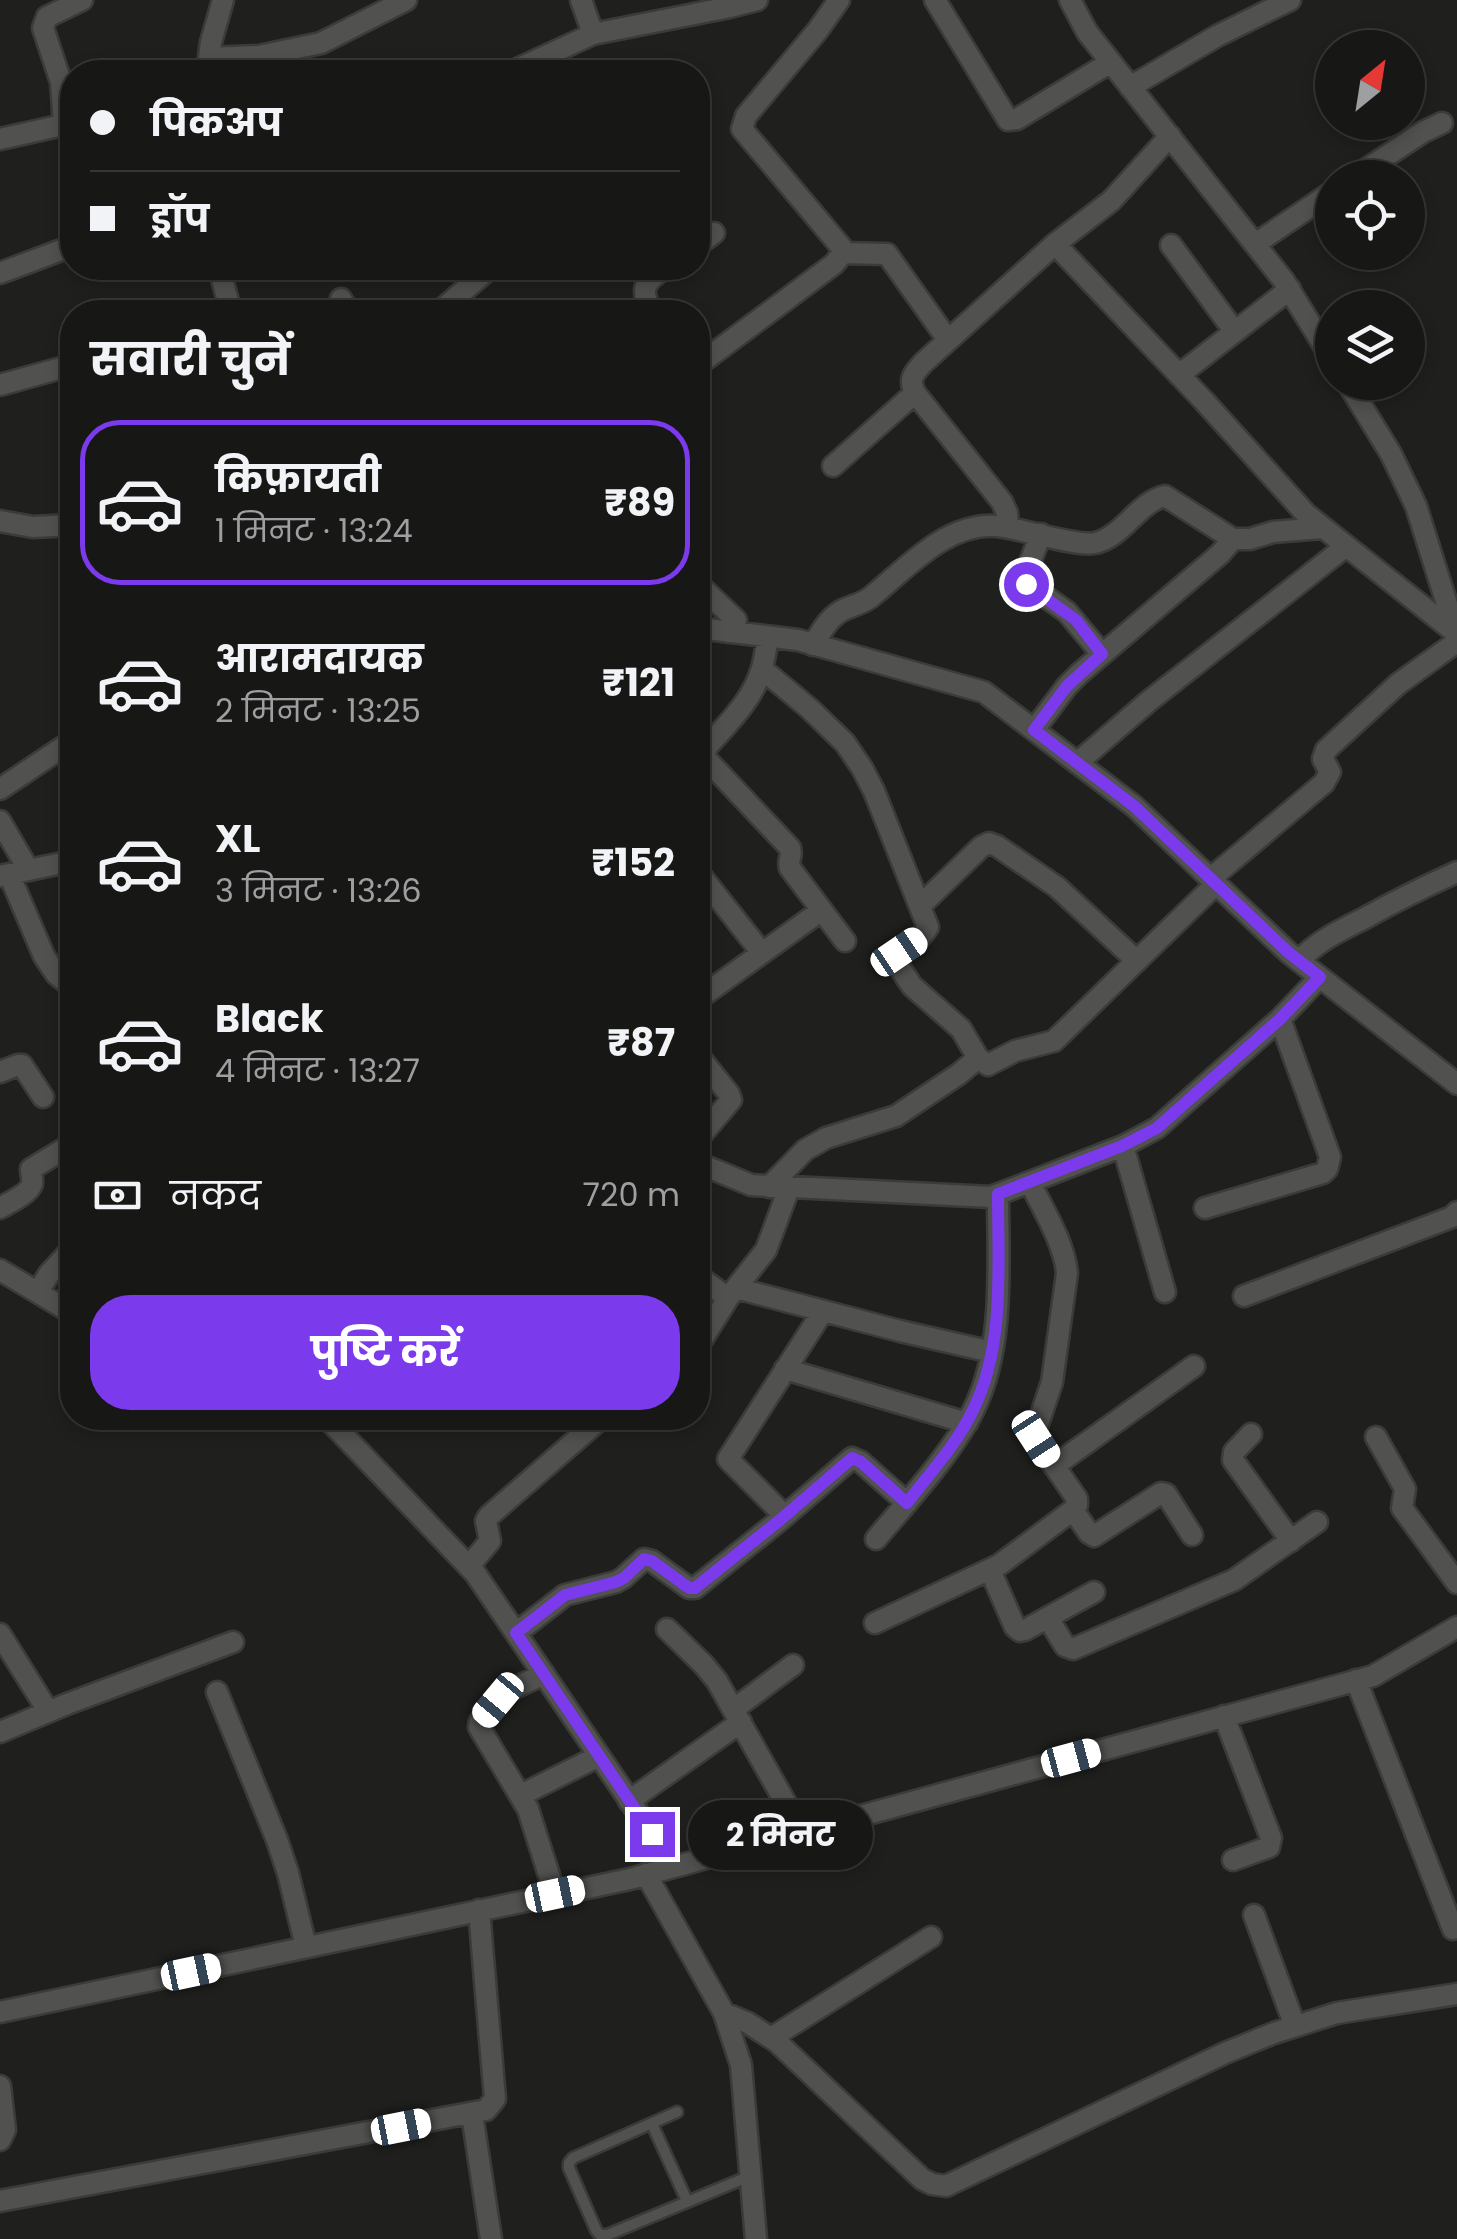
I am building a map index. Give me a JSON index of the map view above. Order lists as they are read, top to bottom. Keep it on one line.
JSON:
{"north":"top right","page":{"banner":["पिकअप","ड्रॉप"],"heading":"सवारी चुनें","list":[{"name":"किफ़ायती","note":"1 मिनट · 13:24","value":"₹89"},{"name":"आरामदायक","note":"2 मिनट · 13:25","value":"₹121"},{"name":"XL","note":"3 मिनट · 13:26","value":"₹152"},{"name":"Black","note":"4 मिनट · 13:27","value":"₹87"}],"pay":["नकद","720 m"],"buttons":"पुष्टि करें","bubble":"2 मिनट"}}
